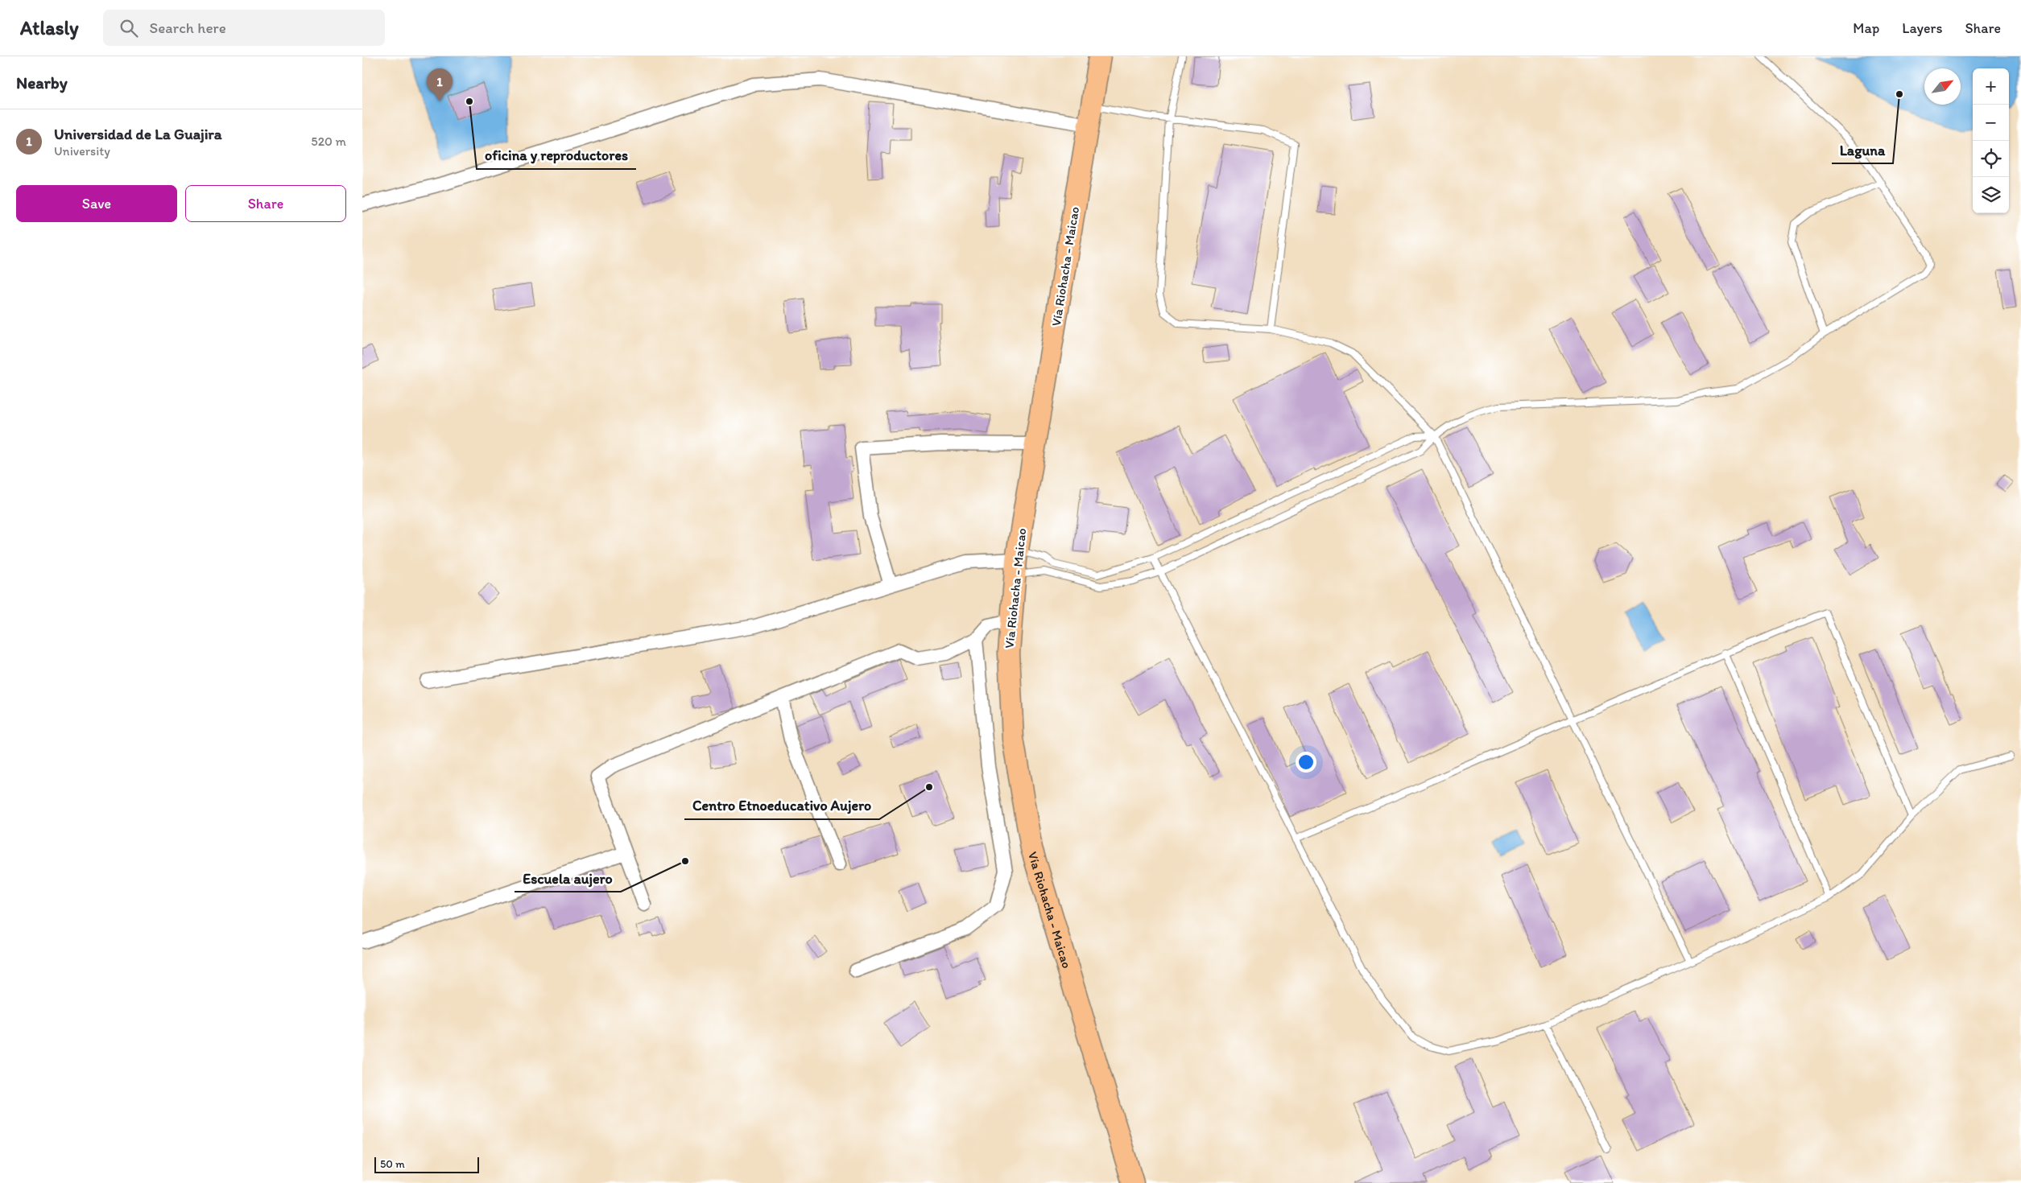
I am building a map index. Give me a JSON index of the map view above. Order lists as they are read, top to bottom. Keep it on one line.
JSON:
{"streets":{"highway":["Vía Riohacha - Maicao"]},"places":["Laguna","oficina y reproductores","Centro Etnoeducativo Aujero","Escuela aujero"],"scale_bar":"50 m","north":"top right","page":{"header":"Atlasly","search":"Search here","nav":["Map","Layers","Share"],"heading":"Nearby","map_buttons":["+","−"],"pins":"1","list":[{"mark":"1","name":"Universidad de La Guajira","note":"University","value":"520 m"}],"buttons":["Save","Share"],"scale":"50 m"}}
